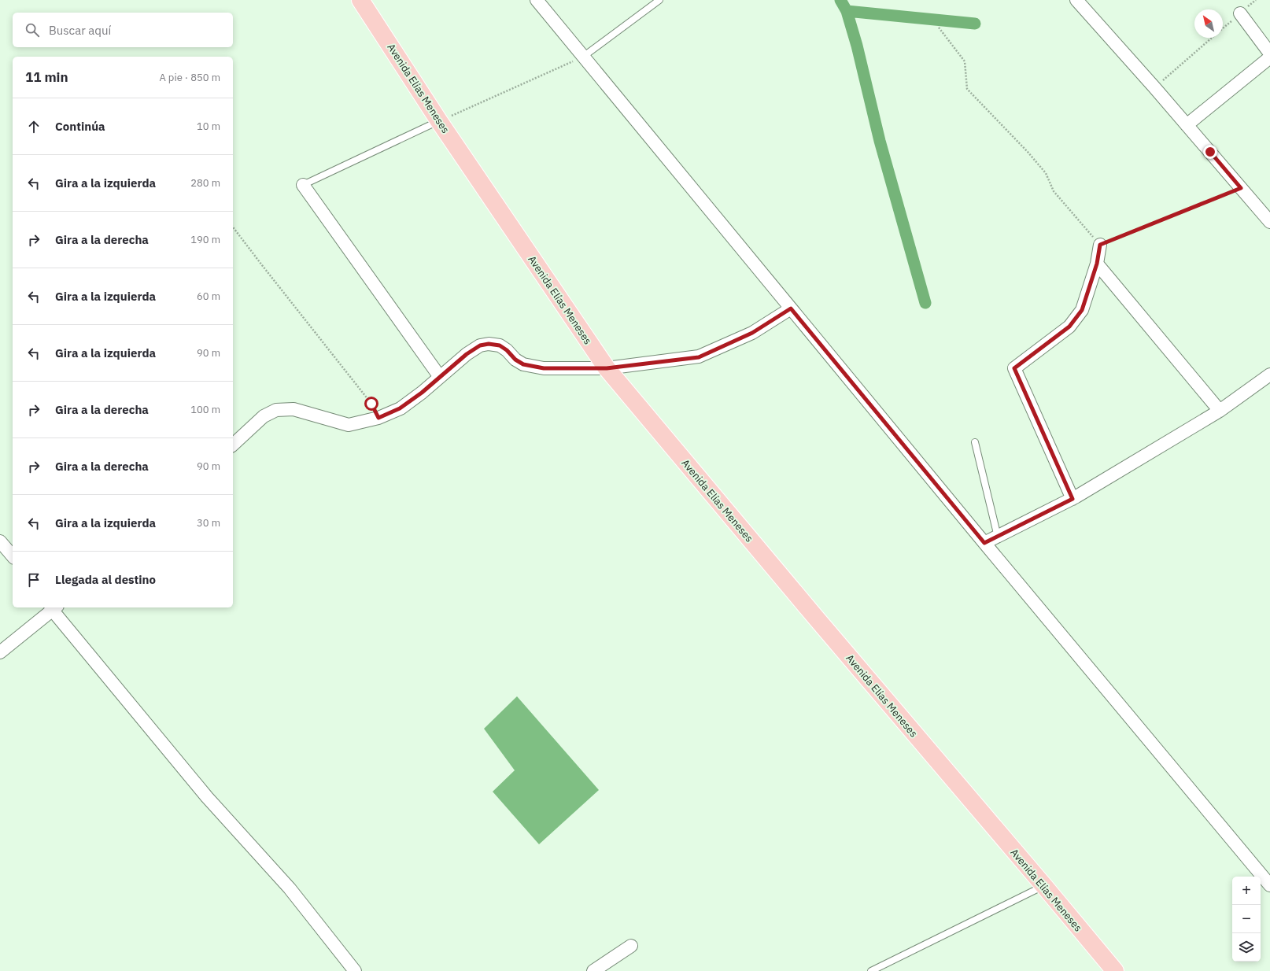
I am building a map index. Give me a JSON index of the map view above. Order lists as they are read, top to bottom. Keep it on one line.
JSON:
{"streets":{"main road":["Avenida Elías Meneses"]},"north":"top left","page":{"search":"Buscar aquí","heading":["11 min","A pie · 850 m"],"list":[["Continúa","10 m"],["Gira a la izquierda","280 m"],["Gira a la derecha","190 m"],["Gira a la izquierda","60 m"],["Gira a la izquierda","90 m"],["Gira a la derecha","100 m"],["Gira a la derecha","90 m"],["Gira a la izquierda","30 m"],"Llegada al destino"],"map_buttons":["+","−"]}}
